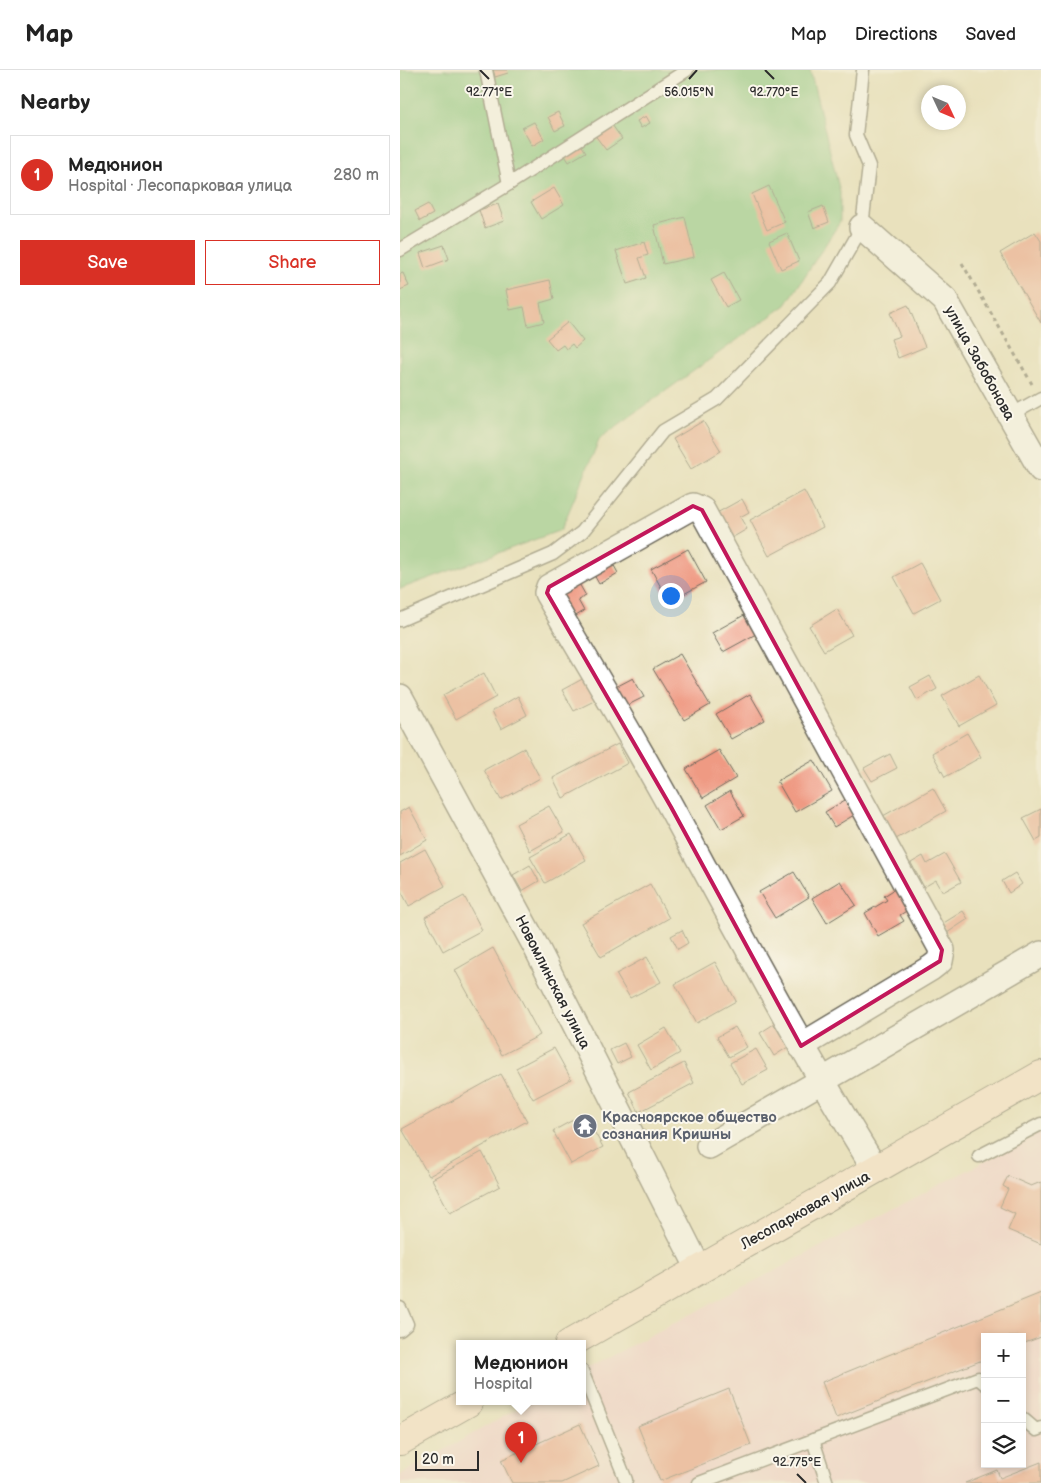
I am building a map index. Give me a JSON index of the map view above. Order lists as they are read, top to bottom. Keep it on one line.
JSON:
{"streets":{"main road":["Лесопарковая улица"],"street":["улица Забобонова","Новомлинская улица"]},"crossings":[["Новомлинская улица","Лесопарковая улица"]],"places":{"temple":["Красноярское общество сознания Кришны"]},"scale_bar":"20 m","north":"bottom right","page":{"header":"Map","nav":["Map","Directions","Saved"],"heading":"Nearby","list":[{"mark":"1","name":"Медюнион","note":"Hospital · Лесопарковая улица","value":"280 m"}],"buttons":["Save","Share"],"map_buttons":["+","−"],"popup":["Медюнион","Hospital"],"pins":"1","scale":"20 m"},"coordinates":["92.771°E","92.770°E","56.015°N","92.775°E"]}
